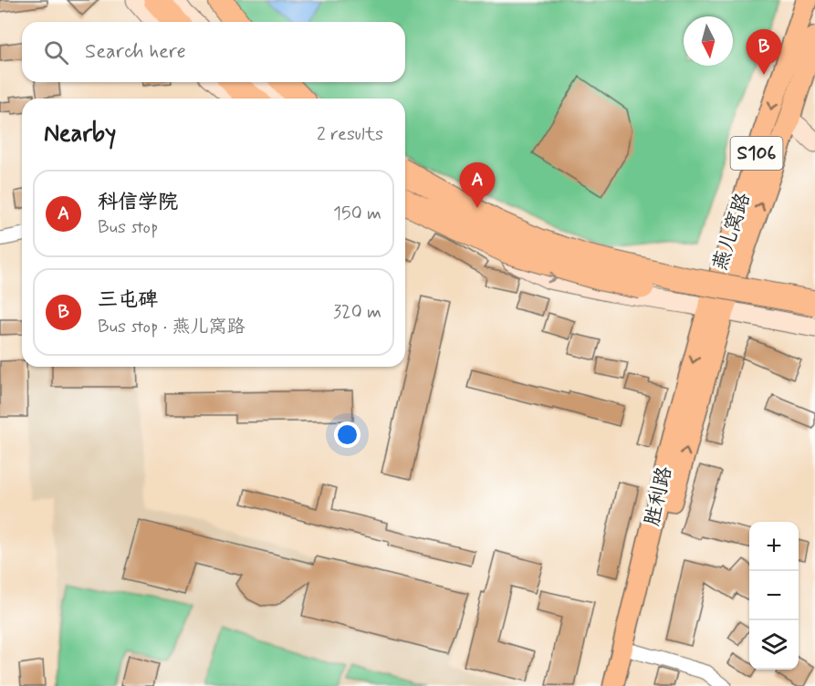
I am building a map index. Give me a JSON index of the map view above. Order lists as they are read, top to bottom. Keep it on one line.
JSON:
{"streets":{"main road":["S106","燕儿窝路","胜利路"]},"crossings":[["燕儿窝路","胜利路"]],"north":"bottom","page":{"search":"Search here","pins":["B","A"],"heading":["Nearby","2 results"],"list":[{"mark":"A","name":"科信学院","note":"Bus stop","value":"150 m"},{"mark":"B","name":"三屯碑","note":"Bus stop · 燕儿窝路","value":"320 m"}],"map_buttons":["+","−"]}}
